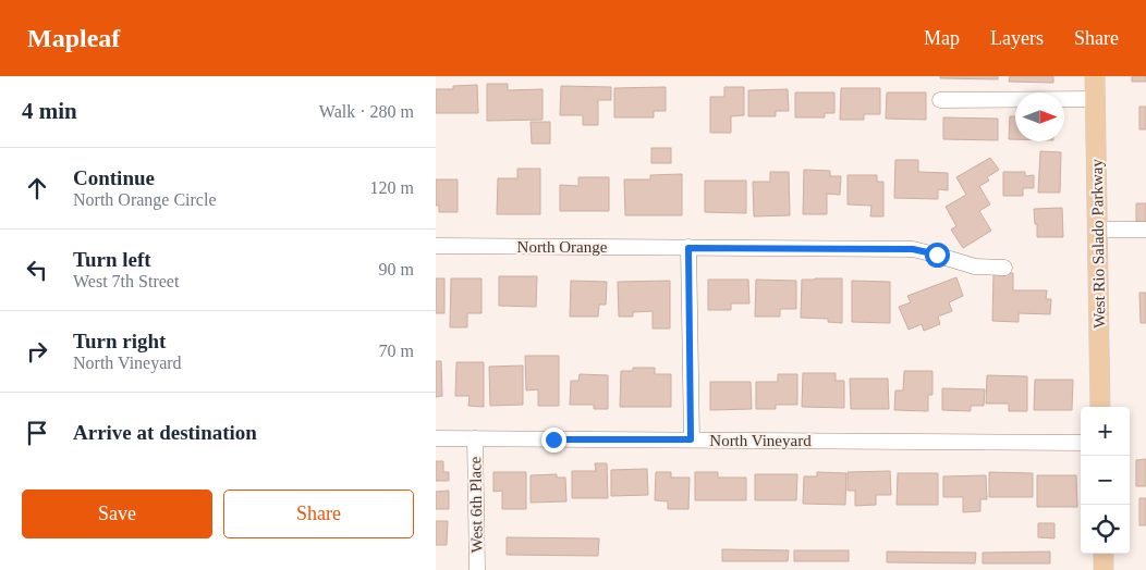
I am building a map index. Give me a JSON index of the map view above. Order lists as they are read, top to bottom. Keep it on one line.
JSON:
{"streets":{"main road":["West Rio Salado Parkway"],"street":["North Orange","North Vineyard","West 6th Place"]},"crossings":[["North Vineyard","West 6th Place"]],"north":"right","page":{"header":"Mapleaf","nav":["Map","Layers","Share"],"heading":["4 min","Walk · 280 m"],"list":[["Continue","North Orange Circle","120 m"],["Turn left","West 7th Street","90 m"],["Turn right","North Vineyard","70 m"],"Arrive at destination"],"map_buttons":["+","−"],"buttons":["Save","Share"]}}
